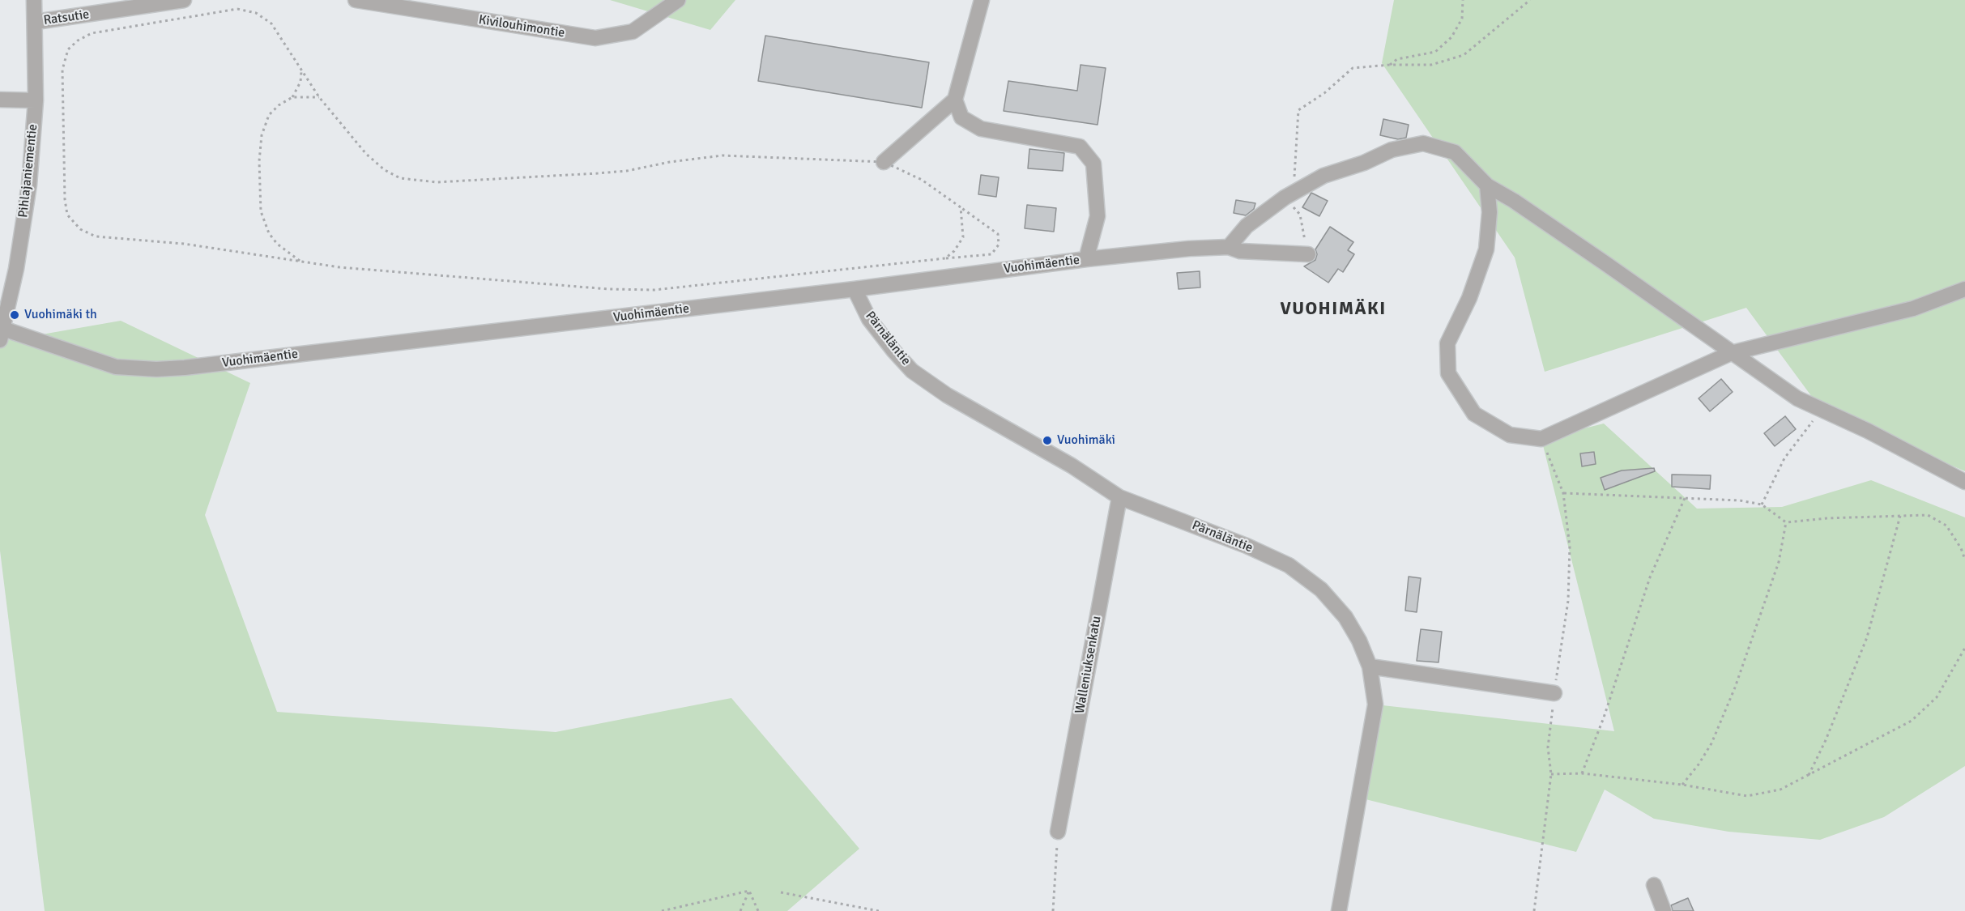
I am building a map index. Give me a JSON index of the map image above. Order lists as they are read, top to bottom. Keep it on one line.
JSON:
{"streets":{"street":["Ratsutie","Kivilouhimontie","Pihlajaniementie","Vuohimäentie","Pärnäläntie","Walleniuksenkatu"]},"crossings":[["Ratsutie","Pihlajaniementie"],["Pihlajaniementie","Vuohimäentie"],["Vuohimäentie","Pärnäläntie"],["Pärnäläntie","Walleniuksenkatu"]],"districts":["VUOHIMÄKI"],"places":["Vuohimäki th","Vuohimäki"]}
